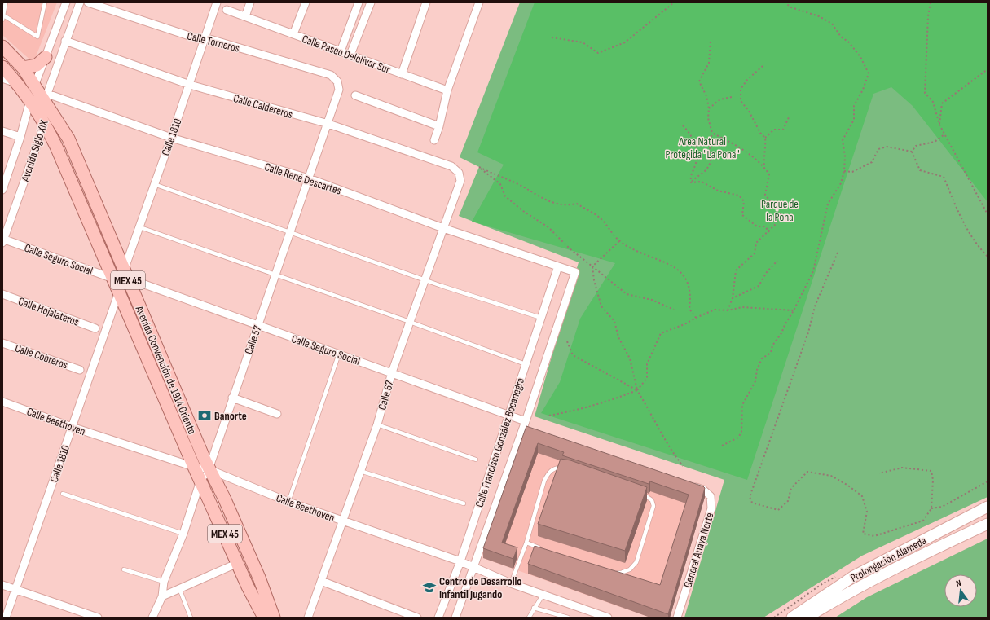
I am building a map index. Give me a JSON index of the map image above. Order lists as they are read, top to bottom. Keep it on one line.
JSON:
{"streets":{"main road":["MEX 45","Avenida Convención de 1914 Oriente","Prolongación Alameda"],"street":["Calle Torneros","Calle Paseo Delolivar Sur","Calle Caldereros","Calle 1810","Avenida Siglo XIX","Calle René Descartes","Calle Seguro Social","Calle Hojalateros","Calle 57","Calle Cobreros","Calle 67","Calle Beethoven","Calle Francisco González Bocanegra","General Anaya Norte"]},"crossings":[["Calle Torneros","Calle 1810"],["Calle Torneros","Calle 57"],["Calle Caldereros","Calle 1810"],["Calle Caldereros","Avenida Siglo XIX"],["Calle Caldereros","Calle 57"],["Calle Caldereros","Calle 67"],["Calle 1810","Calle René Descartes"],["Calle 1810","Calle Seguro Social"],["Calle 1810","Avenida Convención de 1914 Oriente"],["Calle 1810","Calle Beethoven"],["Avenida Siglo XIX","Calle René Descartes"],["Avenida Siglo XIX","Calle Seguro Social"],["Avenida Siglo XIX","Avenida Convención de 1914 Oriente"],["Calle René Descartes","Calle 57"],["Calle René Descartes","Avenida Convención de 1914 Oriente"],["Calle René Descartes","Calle 67"],["Calle René Descartes","Calle Francisco González Bocanegra"],["Calle Seguro Social","Calle 57"],["Calle Seguro Social","Avenida Convención de 1914 Oriente"],["Calle Seguro Social","Calle 67"],["Calle Seguro Social","Calle Francisco González Bocanegra"],["Calle 57","Avenida Convención de 1914 Oriente"],["Calle 57","Calle Beethoven"],["Avenida Convención de 1914 Oriente","Calle Beethoven"],["Calle 67","Calle Beethoven"],["Calle Beethoven","Calle Francisco González Bocanegra"]],"parks":["Area Natural Protegida \"La Pona\"","Parque de la Pona"],"places":{"bank":["Banorte"],"school or university":["Centro de Desarrollo Infantil Jugando"]},"north":"top"}
